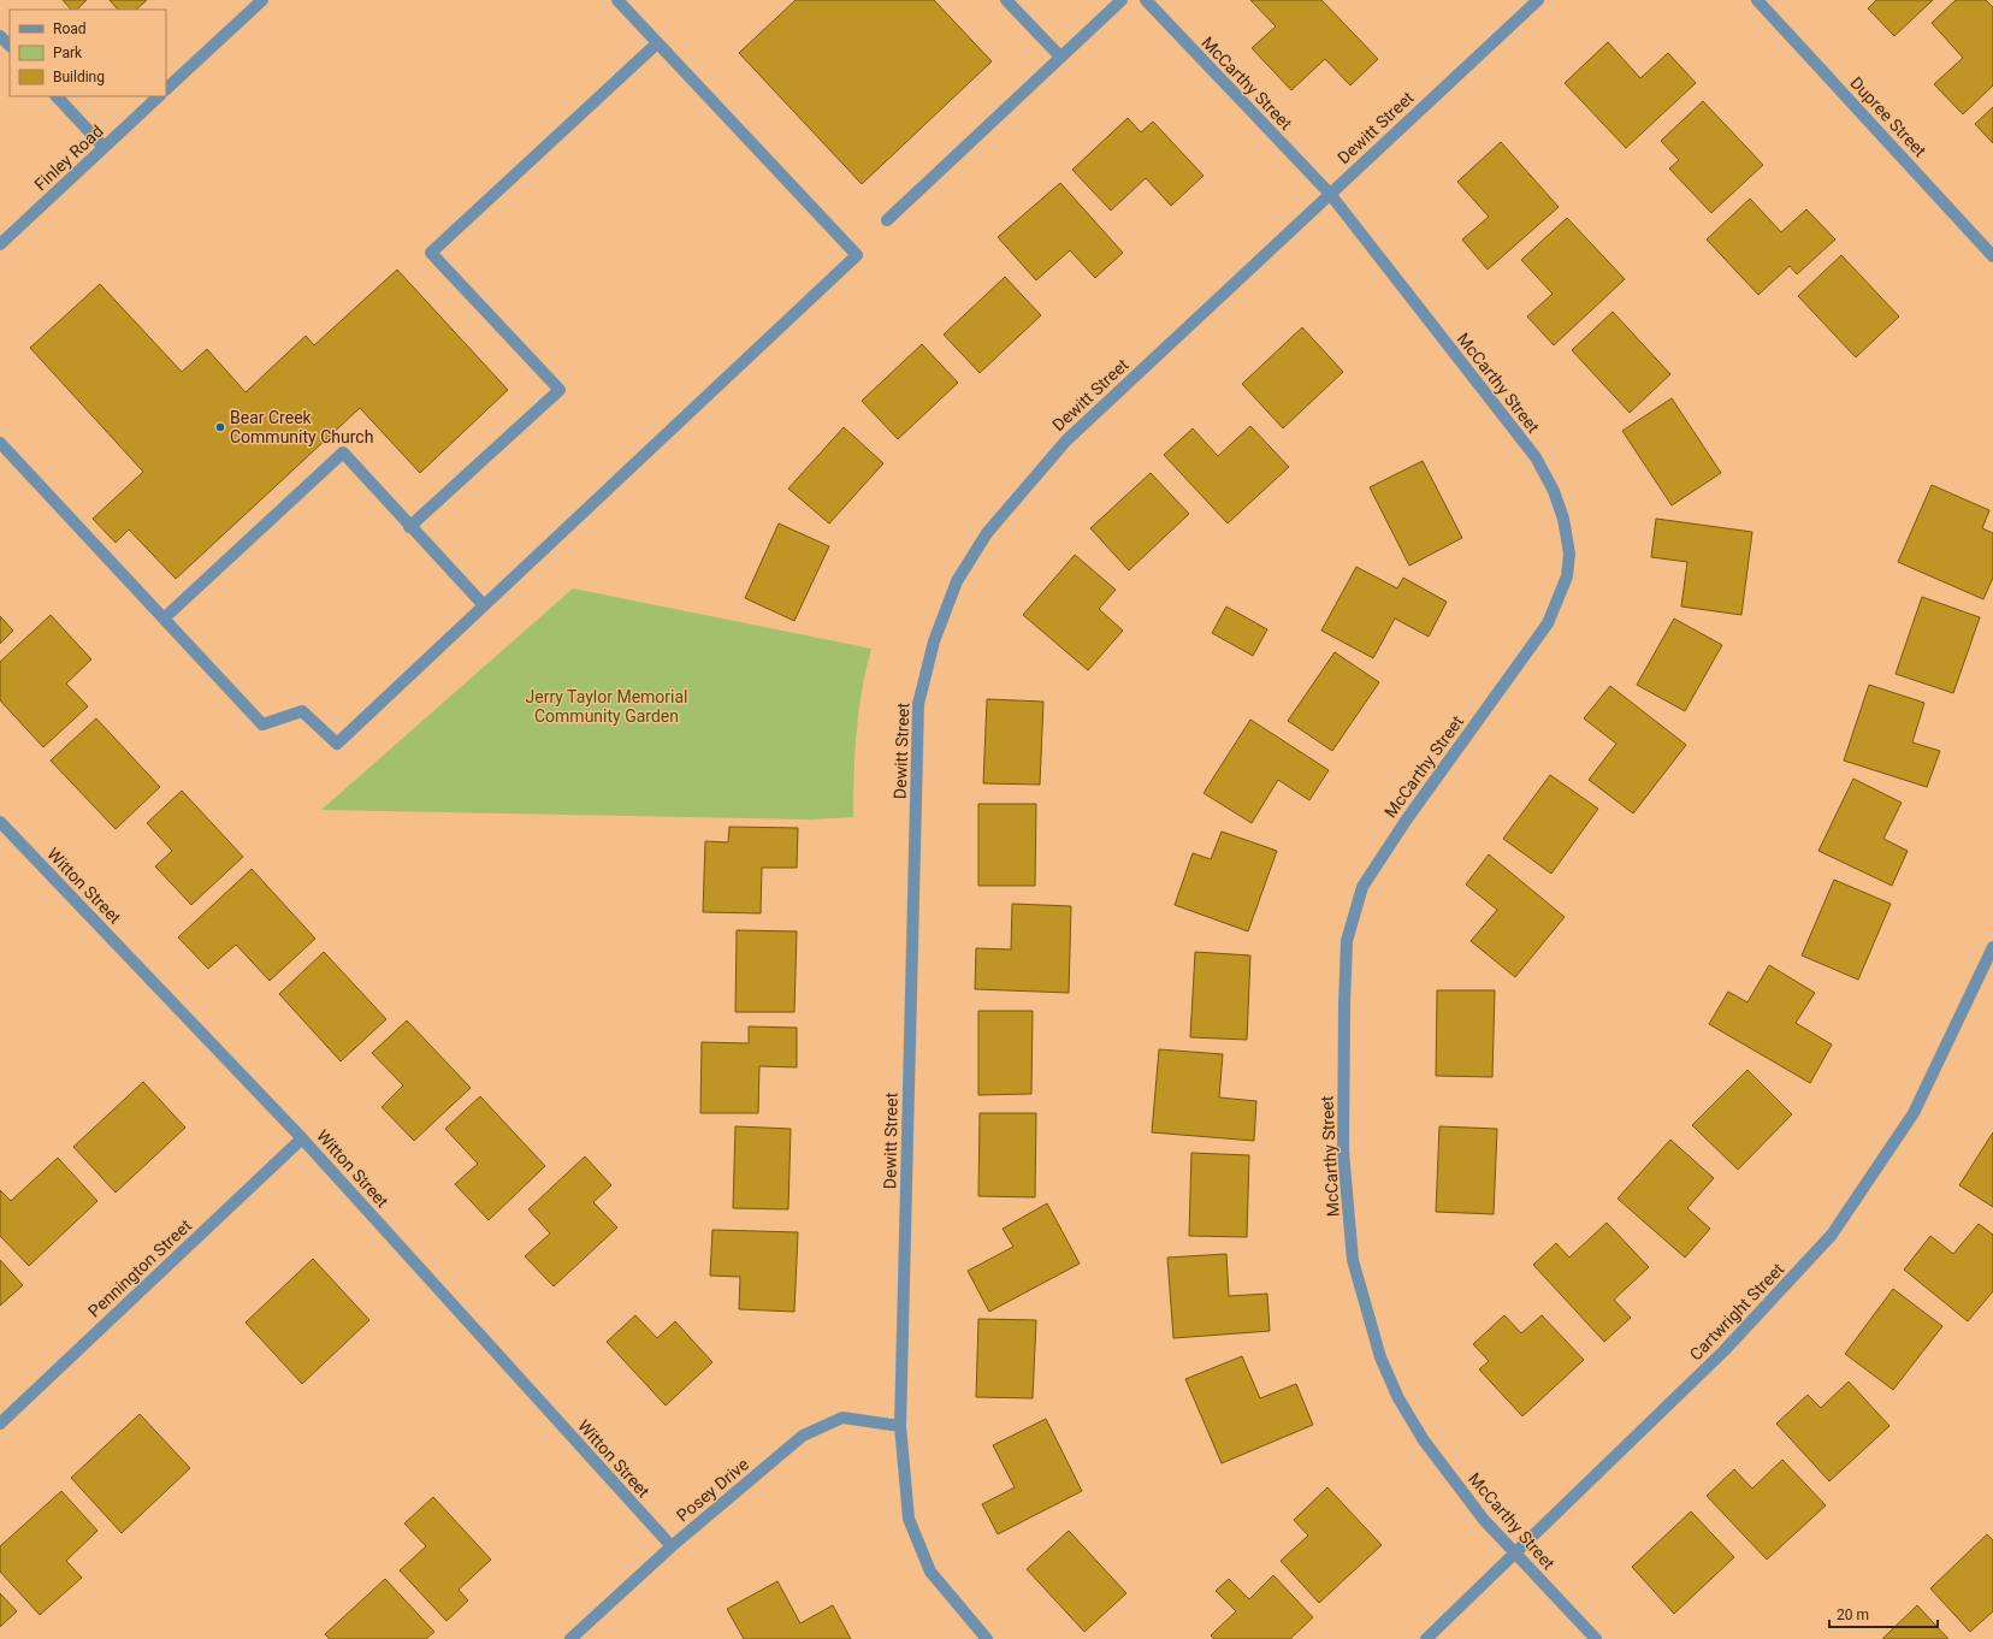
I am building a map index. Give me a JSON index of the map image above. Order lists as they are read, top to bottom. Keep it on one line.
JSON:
{"streets":{"street":["McCarthy Street","Dupree Street","Dewitt Street","Finley Road","Witton Street","Pennington Street","Cartwright Street","Posey Drive"]},"crossings":[["McCarthy Street","Dewitt Street"],["McCarthy Street","Cartwright Street"],["Dewitt Street","Posey Drive"],["Witton Street","Pennington Street"],["Witton Street","Posey Drive"]],"parks":["Jerry Taylor Memorial Community Garden"],"places":["Bear Creek Community Church"],"legend":["Road","Park","Building"],"scale_bar":"20 m"}
